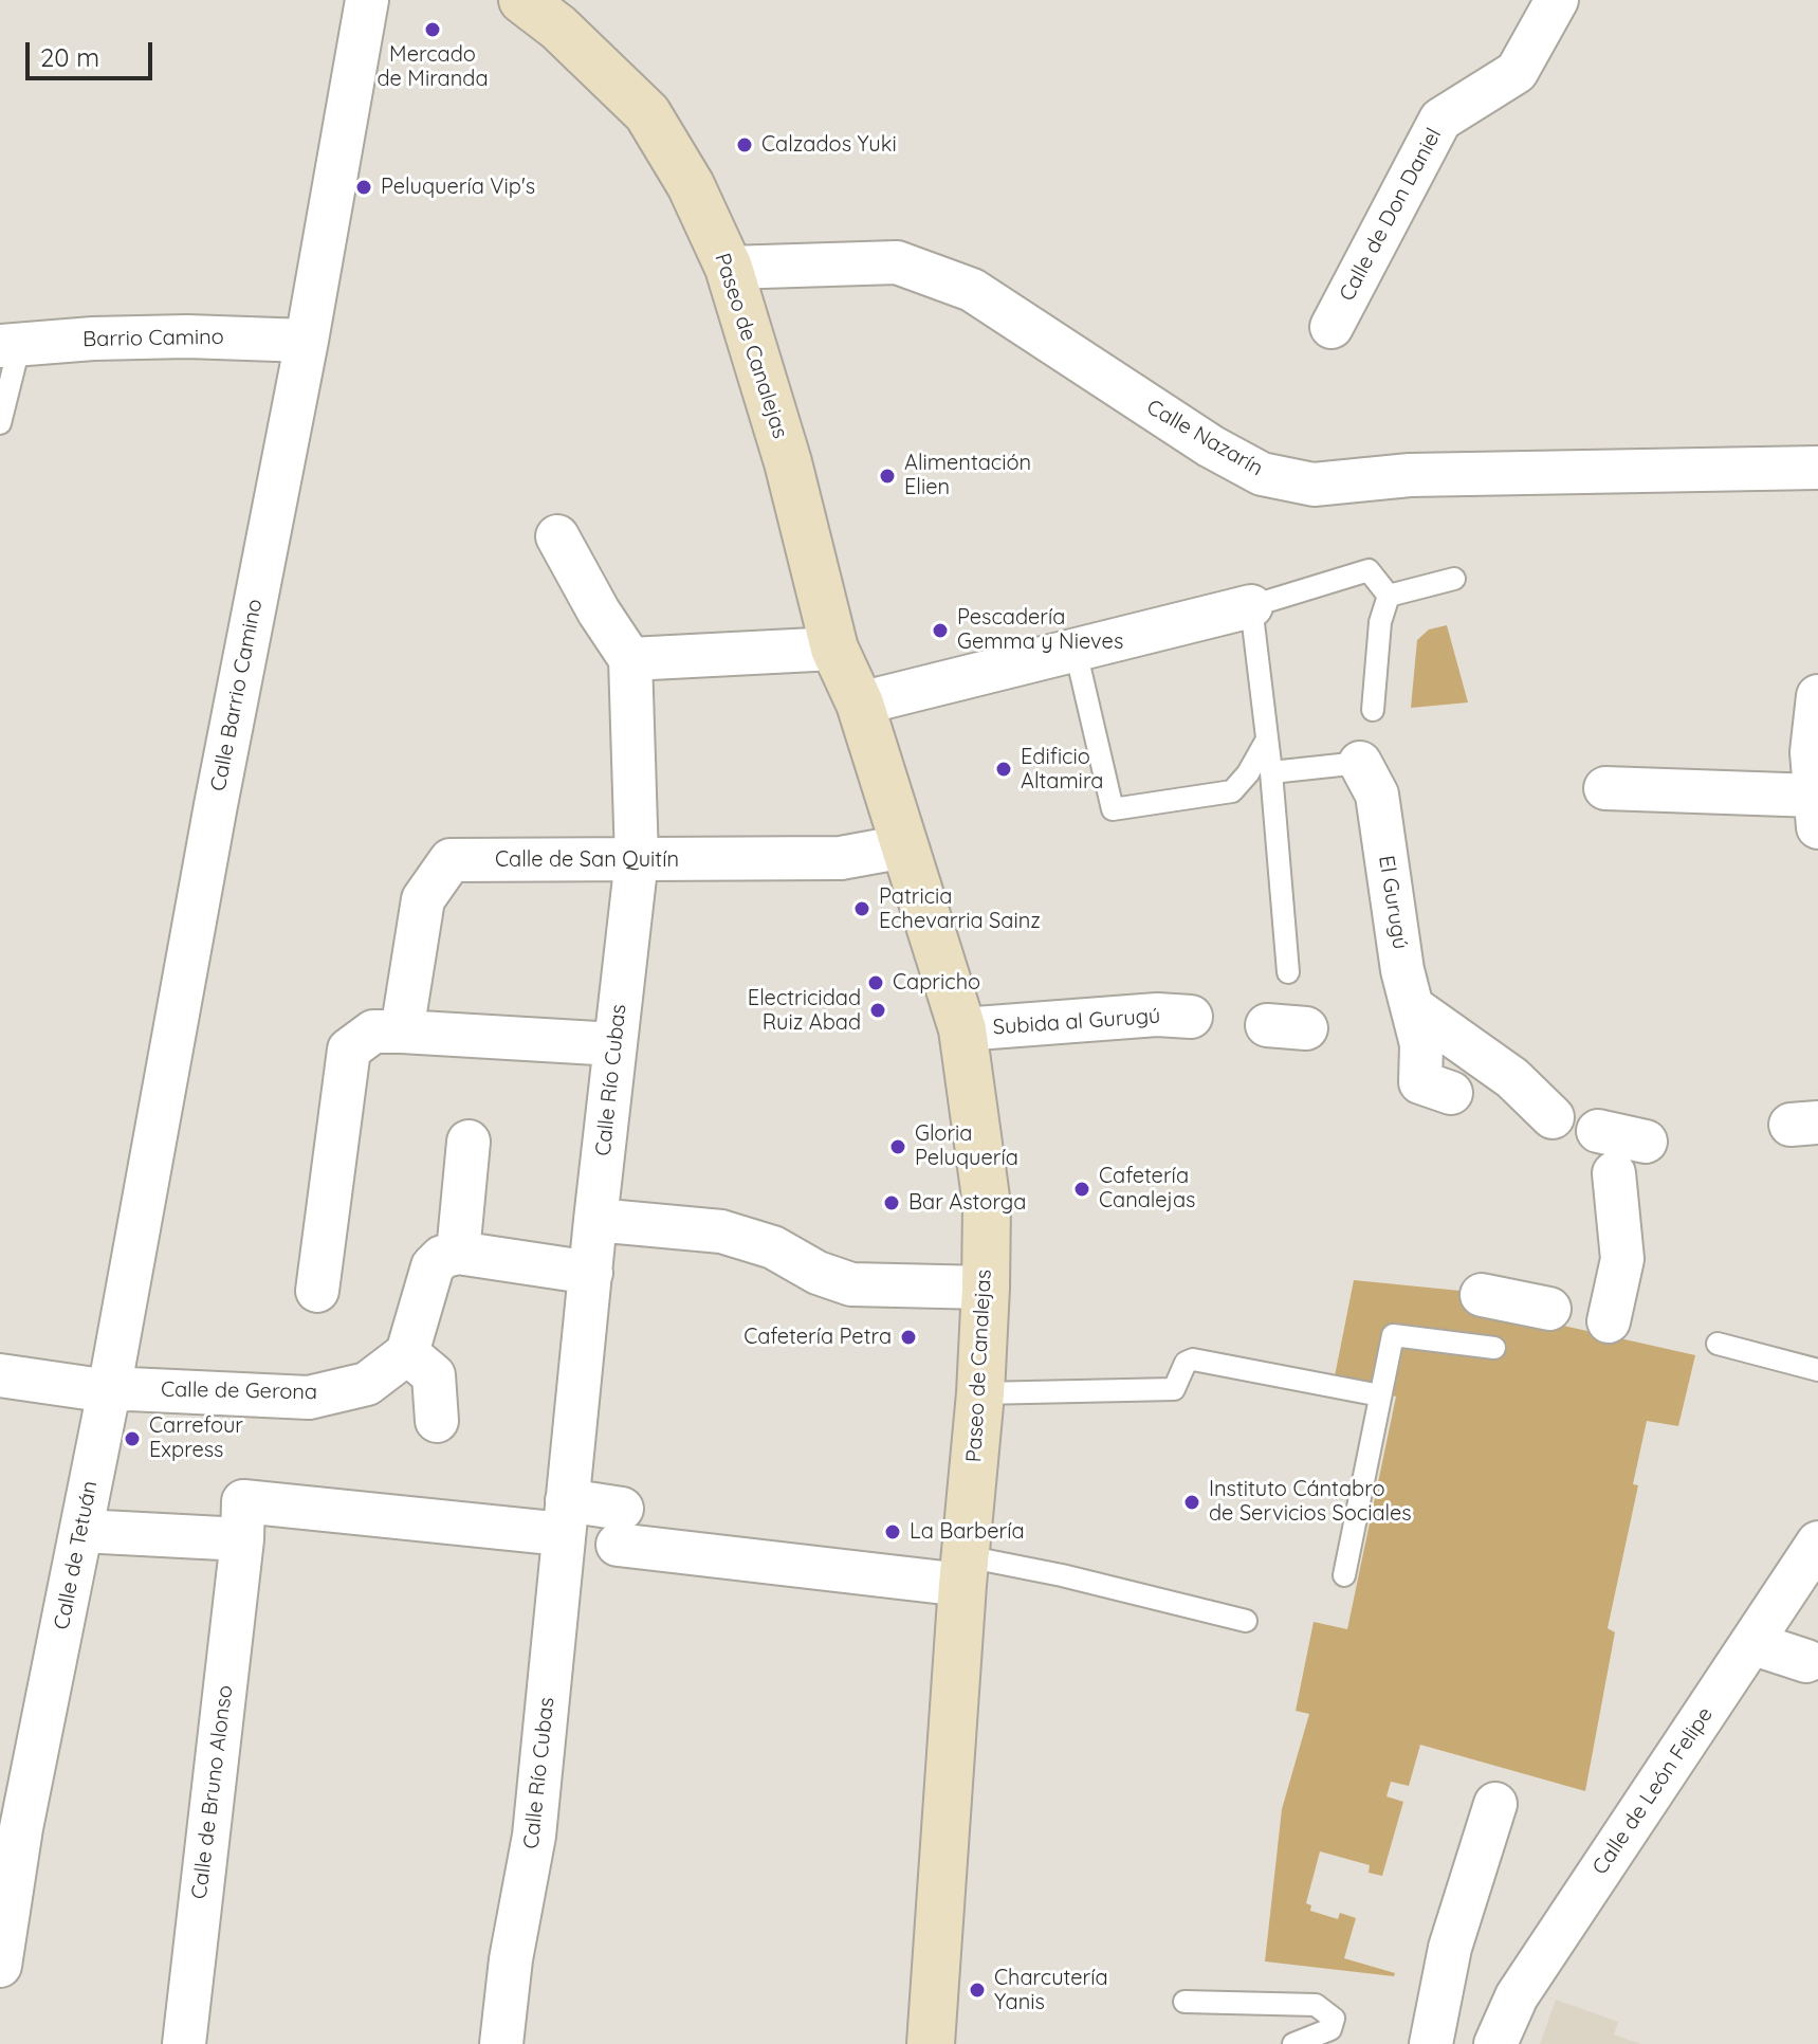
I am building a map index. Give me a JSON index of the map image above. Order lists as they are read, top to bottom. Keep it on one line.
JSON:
{"streets":{"street":["Calle de Don Daniel","Barrio Camino","Paseo de Canalejas","Calle Nazarín","Calle Barrio Camino","Calle de San Quitín","El Gurugú","Subida al Gurugú","Calle Río Cubas","Calle de Gerona","Calle de Tetuán","Calle de León Felipe","Calle de Bruno Alonso"]},"crossings":[["Barrio Camino","Calle Barrio Camino"],["Paseo de Canalejas","Calle Nazarín"],["Paseo de Canalejas","Calle de San Quitín"],["Paseo de Canalejas","Subida al Gurugú"],["Calle Barrio Camino","Calle de Gerona"],["Calle Barrio Camino","Calle de Tetuán"],["Calle de San Quitín","Calle Río Cubas"],["Calle Río Cubas","Calle de Bruno Alonso"],["Calle de Gerona","Calle de Tetuán"]],"places":["Mercado de Miranda","Calzados Yuki","Peluquería Vip's","Alimentación Elien","Pescadería Gemma y Nieves","Edificio Altamira","Patricia Echevarria Sainz","Capricho","Electricidad Ruiz Abad","Gloria Peluquería","Cafetería Canalejas","Bar Astorga","Cafetería Petra","Carrefour Express","Instituto Cántabro de Servicios Sociales","La Barbería","Charcutería Yanis"],"scale_bar":"20 m"}
